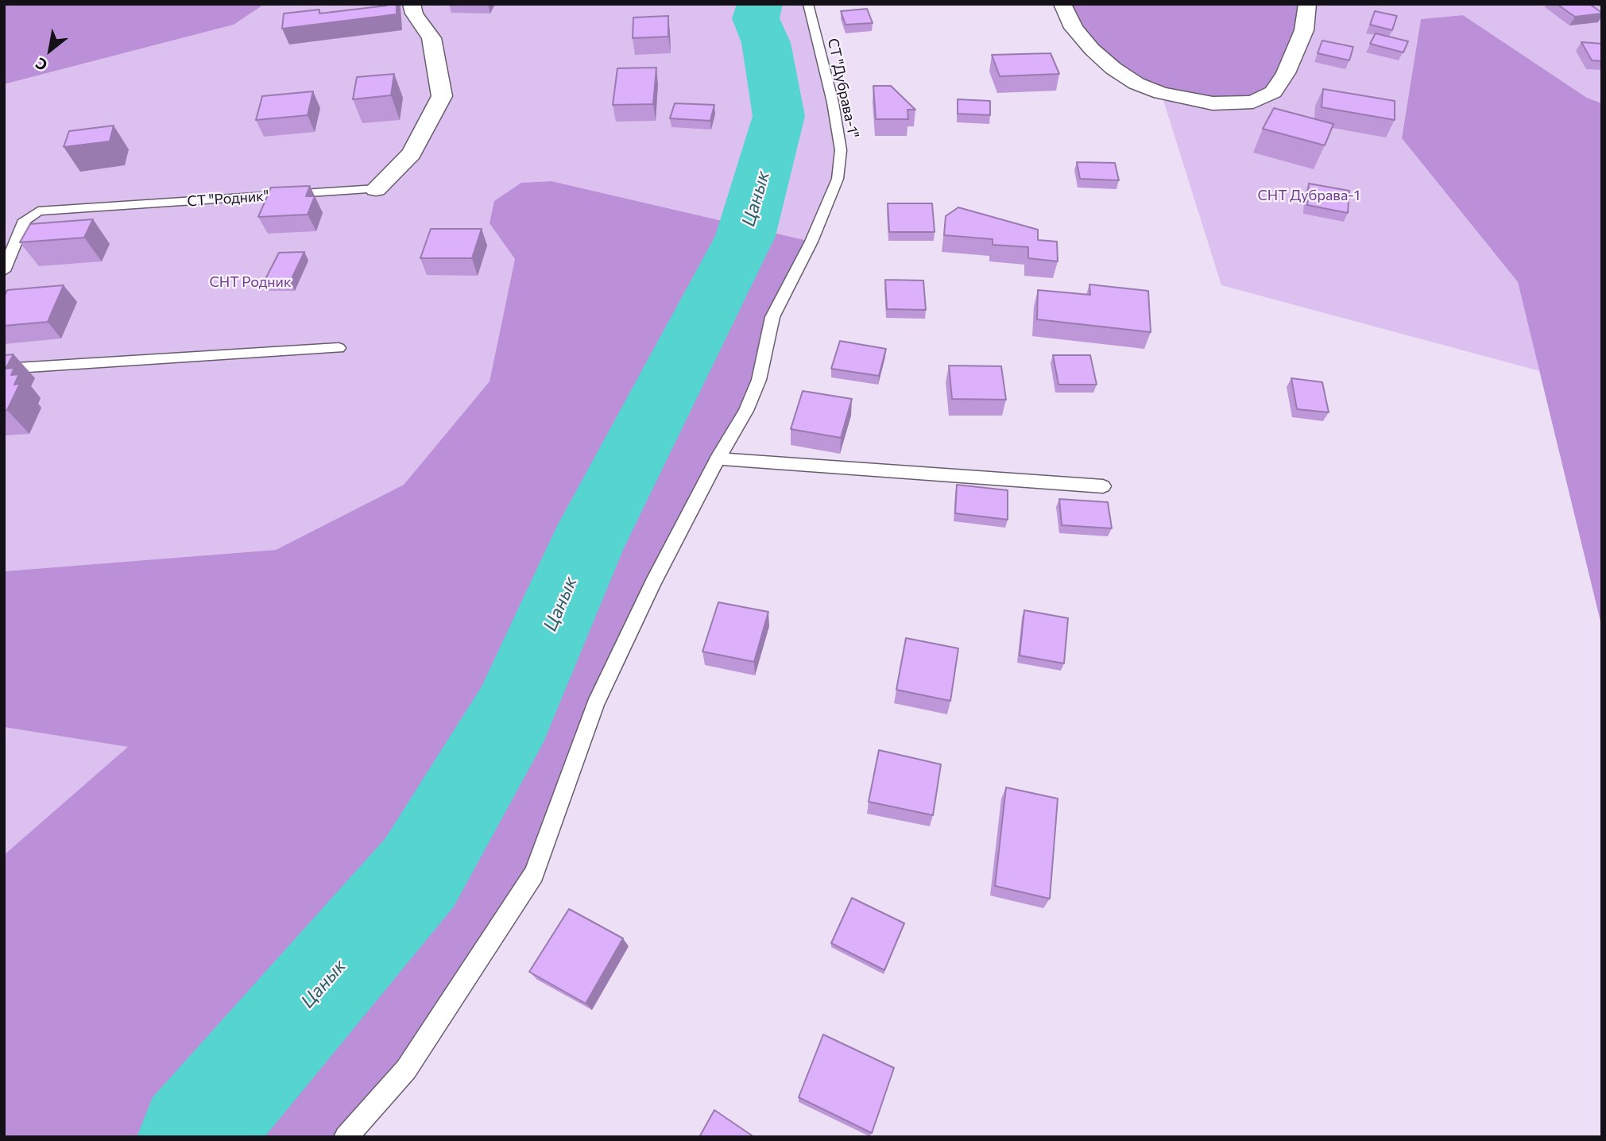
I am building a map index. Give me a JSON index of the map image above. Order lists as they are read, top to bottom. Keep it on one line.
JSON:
{"streets":{"street":["СТ \"Родник\""],"lane":["СТ \"Дубрава-1\""]},"water":["Цанык"],"parks":["СНТ Дубрава-1","СНТ Родник"],"north":"bottom left"}
